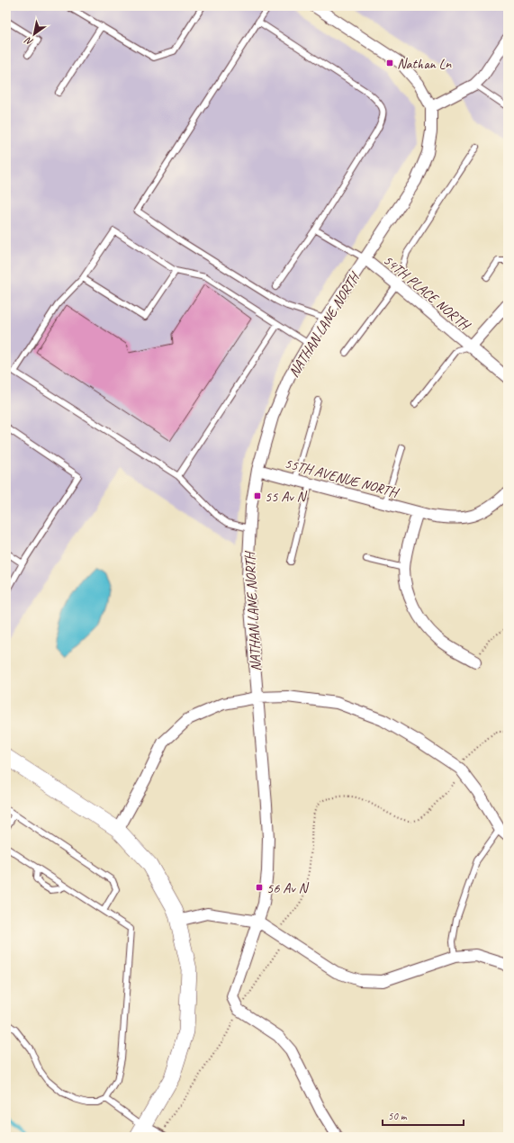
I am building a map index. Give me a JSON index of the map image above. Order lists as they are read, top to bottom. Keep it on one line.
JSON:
{"streets":{"street":["54TH PLACE NORTH","NATHAN LANE NORTH","55TH AVENUE NORTH"]},"crossings":[["54TH PLACE NORTH","NATHAN LANE NORTH"],["NATHAN LANE NORTH","55TH AVENUE NORTH"]],"places":{"transit":["Nathan Ln","55 Av N","56 Av N"]},"scale_bar":"50 m","north":"bottom left"}
